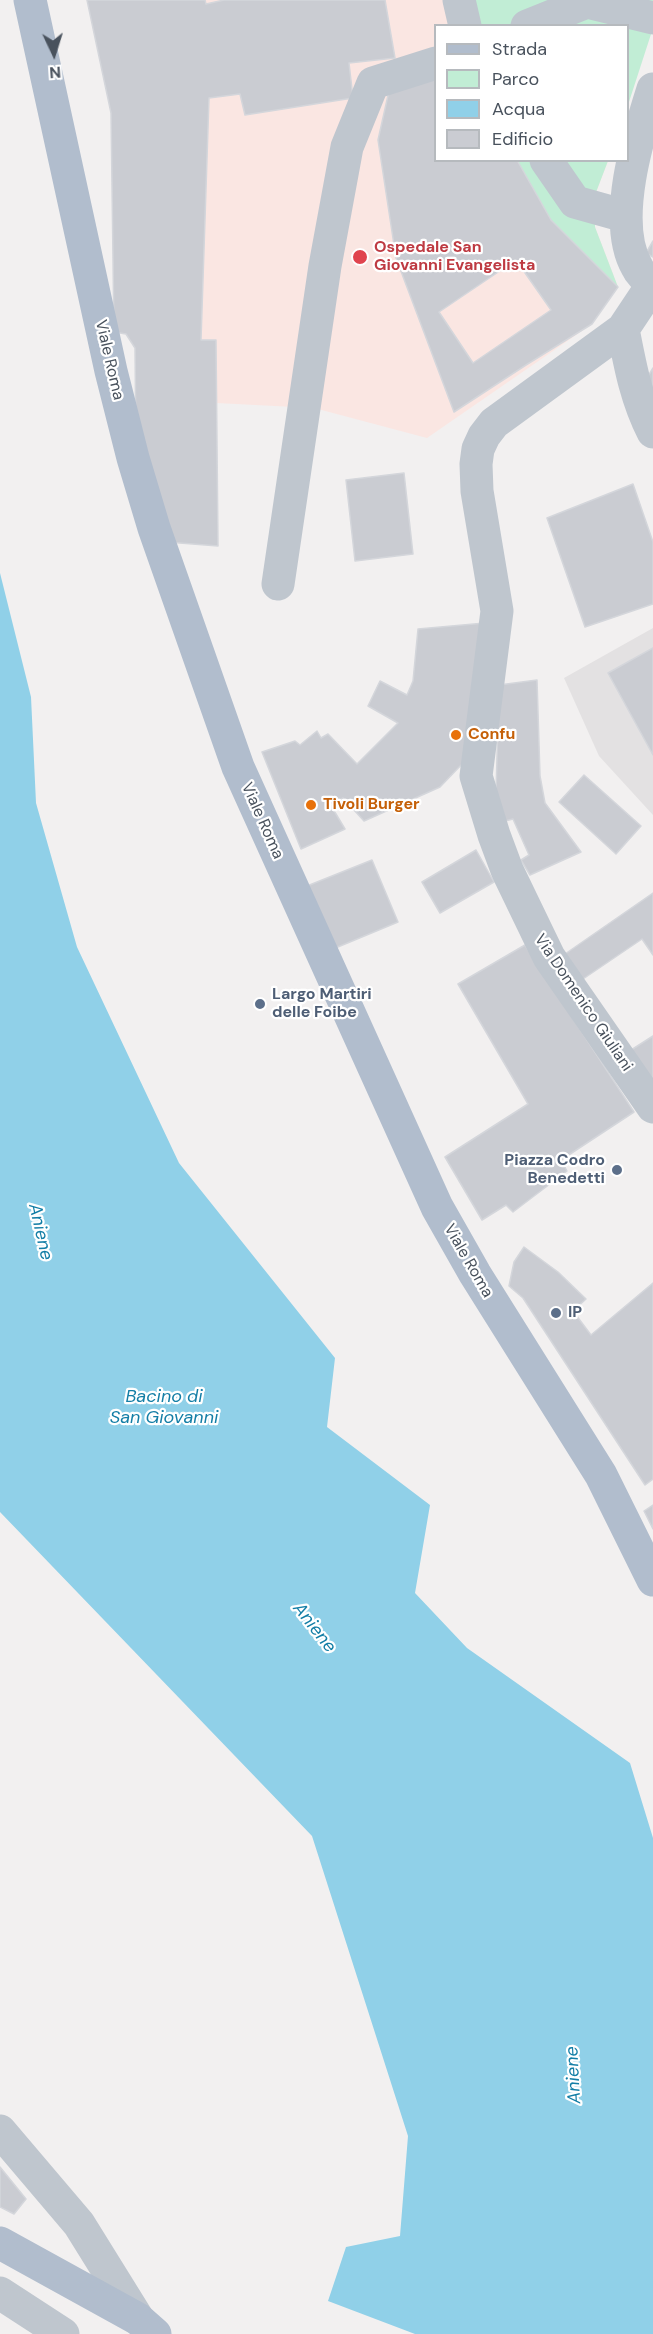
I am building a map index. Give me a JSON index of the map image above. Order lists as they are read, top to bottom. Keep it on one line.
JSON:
{"streets":{"main road":["Viale Roma"],"street":["Via Domenico Giuliani"]},"water":["Aniene","Bacino di San Giovanni"],"places":["Ospedale San Giovanni Evangelista","Confu","Tivoli Burger","Largo Martiri delle Foibe","Piazza Codro Benedetti","IP"],"legend":["Strada","Parco","Acqua","Edificio"],"north":"bottom"}
